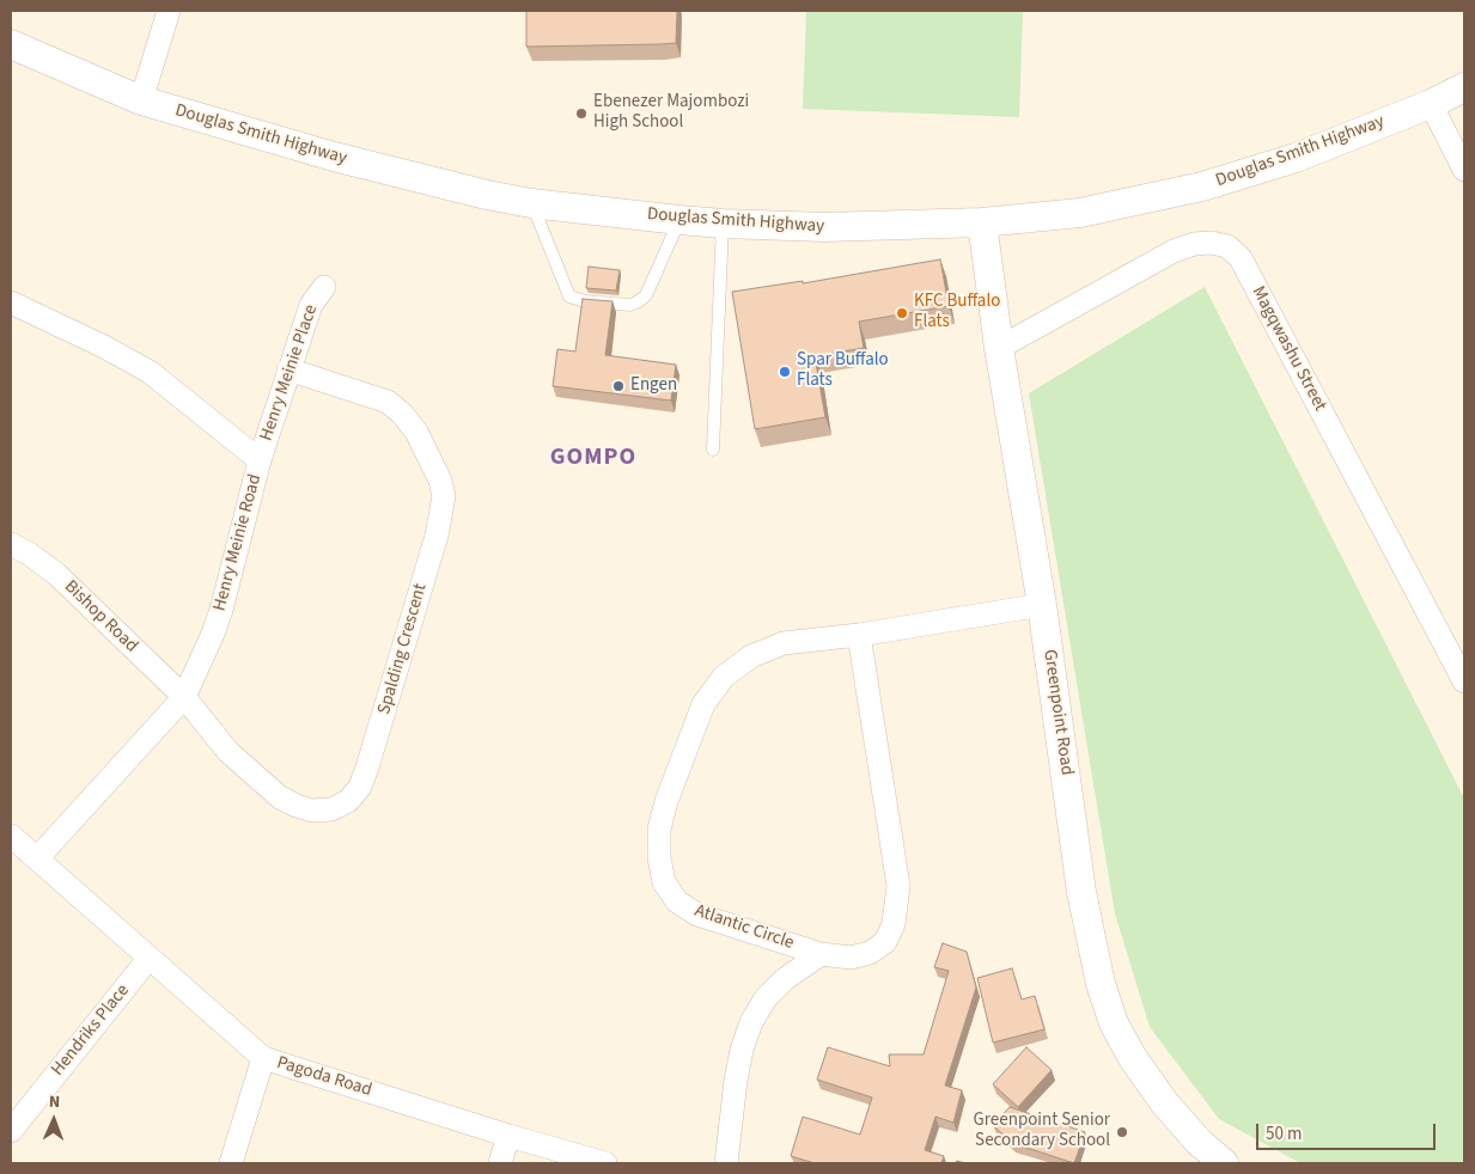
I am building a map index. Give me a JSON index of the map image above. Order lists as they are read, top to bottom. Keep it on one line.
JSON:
{"streets":{"street":["Douglas Smith Highway","Magqwashu Street","Henry Meinie Place","Henry Meinie Road","Bishop Road","Spalding Crescent","Greenpoint Road","Atlantic Circle","Hendriks Place","Pagoda Road"]},"crossings":[["Douglas Smith Highway","Greenpoint Road"],["Magqwashu Street","Greenpoint Road"],["Henry Meinie Place","Henry Meinie Road"],["Henry Meinie Place","Spalding Crescent"],["Henry Meinie Road","Bishop Road"],["Henry Meinie Road","Spalding Crescent"],["Henry Meinie Road","Pagoda Road"],["Bishop Road","Spalding Crescent"],["Greenpoint Road","Atlantic Circle"],["Hendriks Place","Pagoda Road"]],"districts":["GOMPO"],"places":["Ebenezer Majombozi High School","KFC Buffalo Flats","Spar Buffalo Flats","Engen","Greenpoint Senior Secondary School"],"scale_bar":"50 m","north":"top"}
